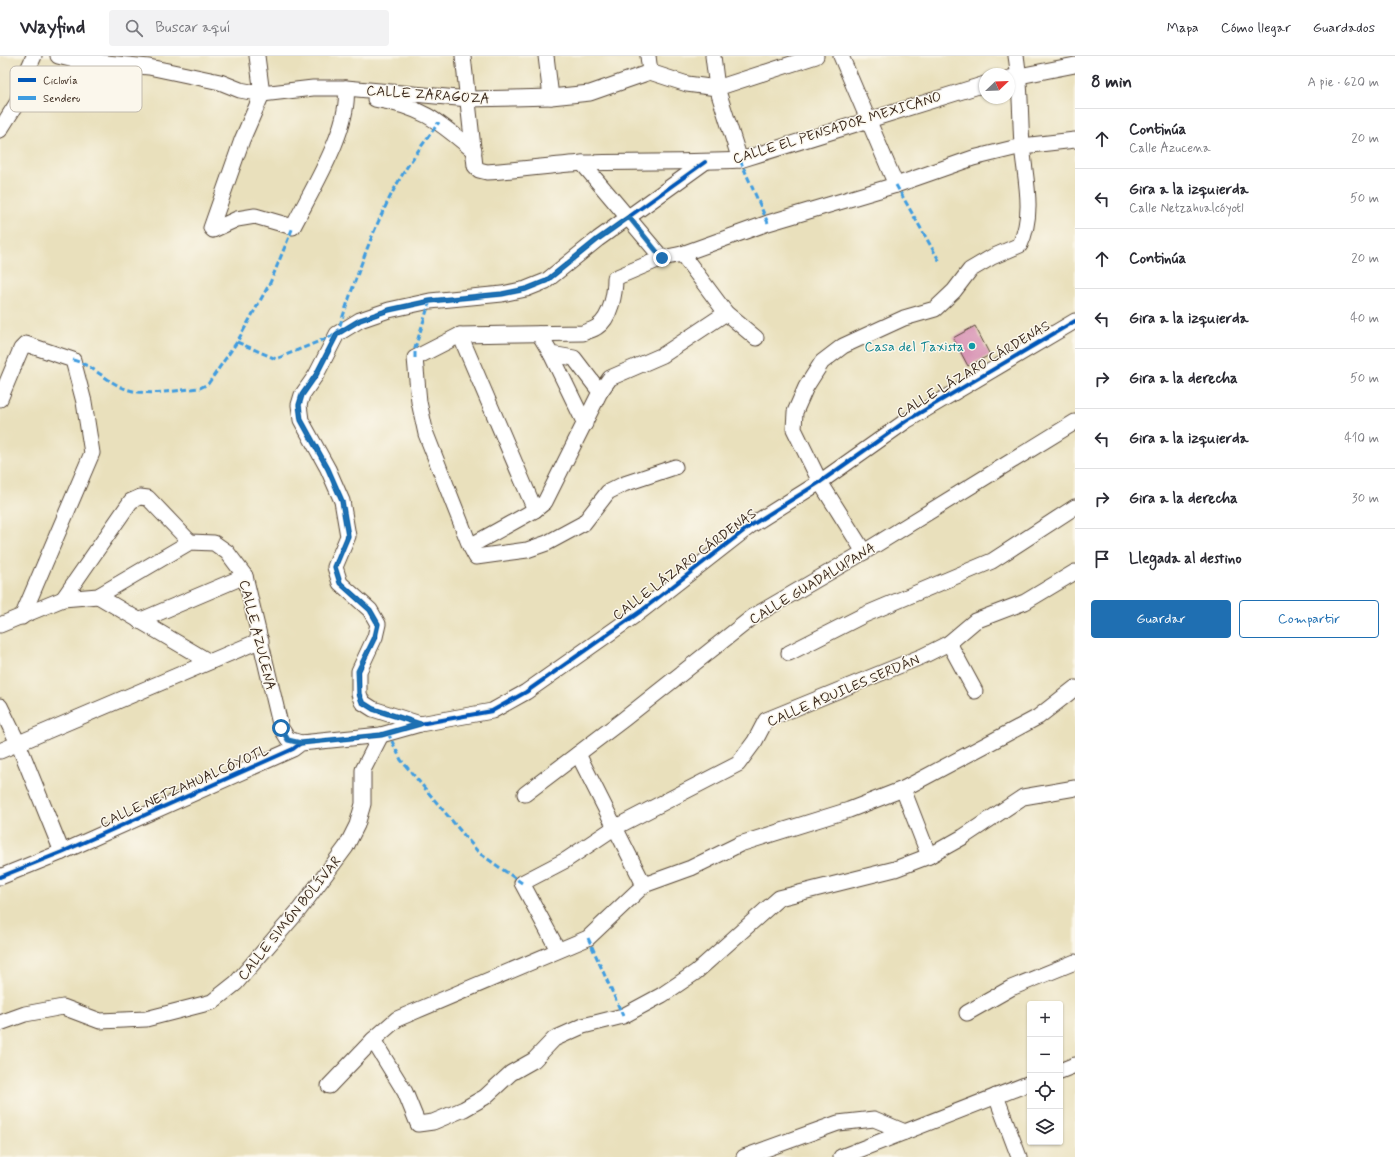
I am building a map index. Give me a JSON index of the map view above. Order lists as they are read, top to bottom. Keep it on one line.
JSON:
{"streets":{"street":["CALLE ZARAGOZA","CALLE EL PENSADOR MEXICANO","CALLE LÁZARO CÁRDENAS","CALLE GUADALUPANA","CALLE AZUCENA","CALLE AQUILES SERDÁN","CALLE NETZAHUALCÓYOTL","CALLE SIMÓN BOLÍVAR"]},"crossings":[["CALLE LÁZARO CÁRDENAS","CALLE NETZAHUALCÓYOTL"],["CALLE LÁZARO CÁRDENAS","CALLE SIMÓN BOLÍVAR"],["CALLE AZUCENA","CALLE NETZAHUALCÓYOTL"],["CALLE NETZAHUALCÓYOTL","CALLE SIMÓN BOLÍVAR"]],"places":["Casa del Taxista"],"legend":["Ciclovía","Sendero"],"north":"top right","page":{"header":"Wayfind","search":"Buscar aquí","nav":["Mapa","Cómo llegar","Guardados"],"heading":["8 min","A pie · 620 m"],"list":[["Continúa","Calle Azucena","20 m"],["Gira a la izquierda","Calle Netzahualcóyotl","50 m"],["Continúa","20 m"],["Gira a la izquierda","40 m"],["Gira a la derecha","50 m"],["Gira a la izquierda","410 m"],["Gira a la derecha","30 m"],"Llegada al destino"],"buttons":["Guardar","Compartir"],"map_buttons":["+","−"]}}
